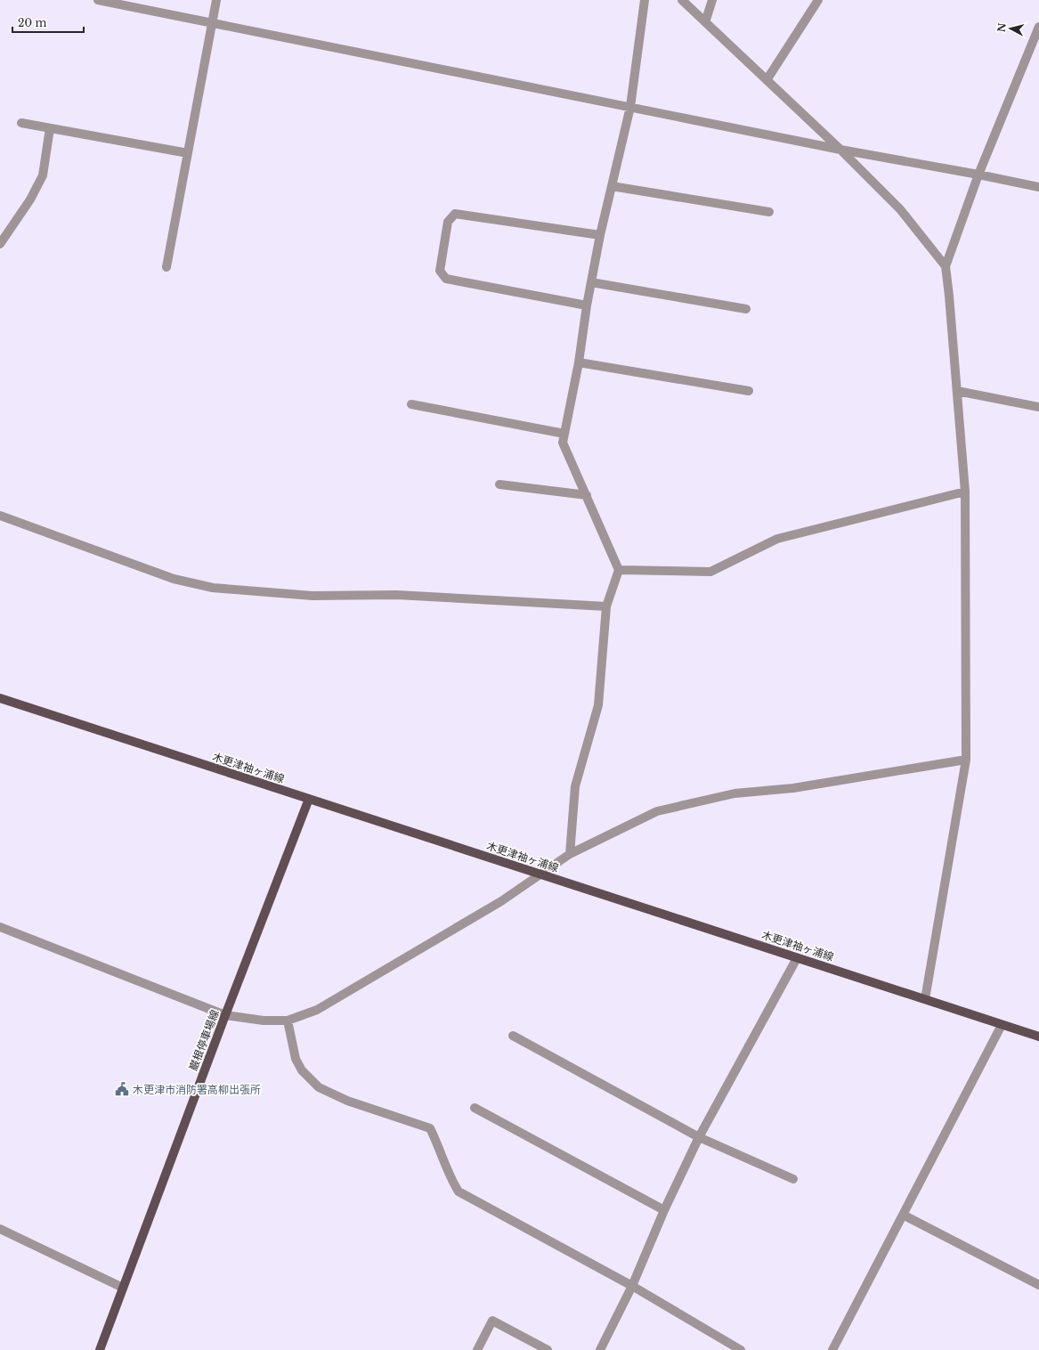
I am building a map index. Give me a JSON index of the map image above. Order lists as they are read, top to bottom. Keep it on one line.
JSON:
{"streets":{"main road":["木更津袖ヶ浦線","巌根停車場線"]},"crossings":[["木更津袖ヶ浦線","巌根停車場線"]],"places":{"public building":["木更津市消防署高柳出張所"]},"scale_bar":"20 m","north":"left"}
